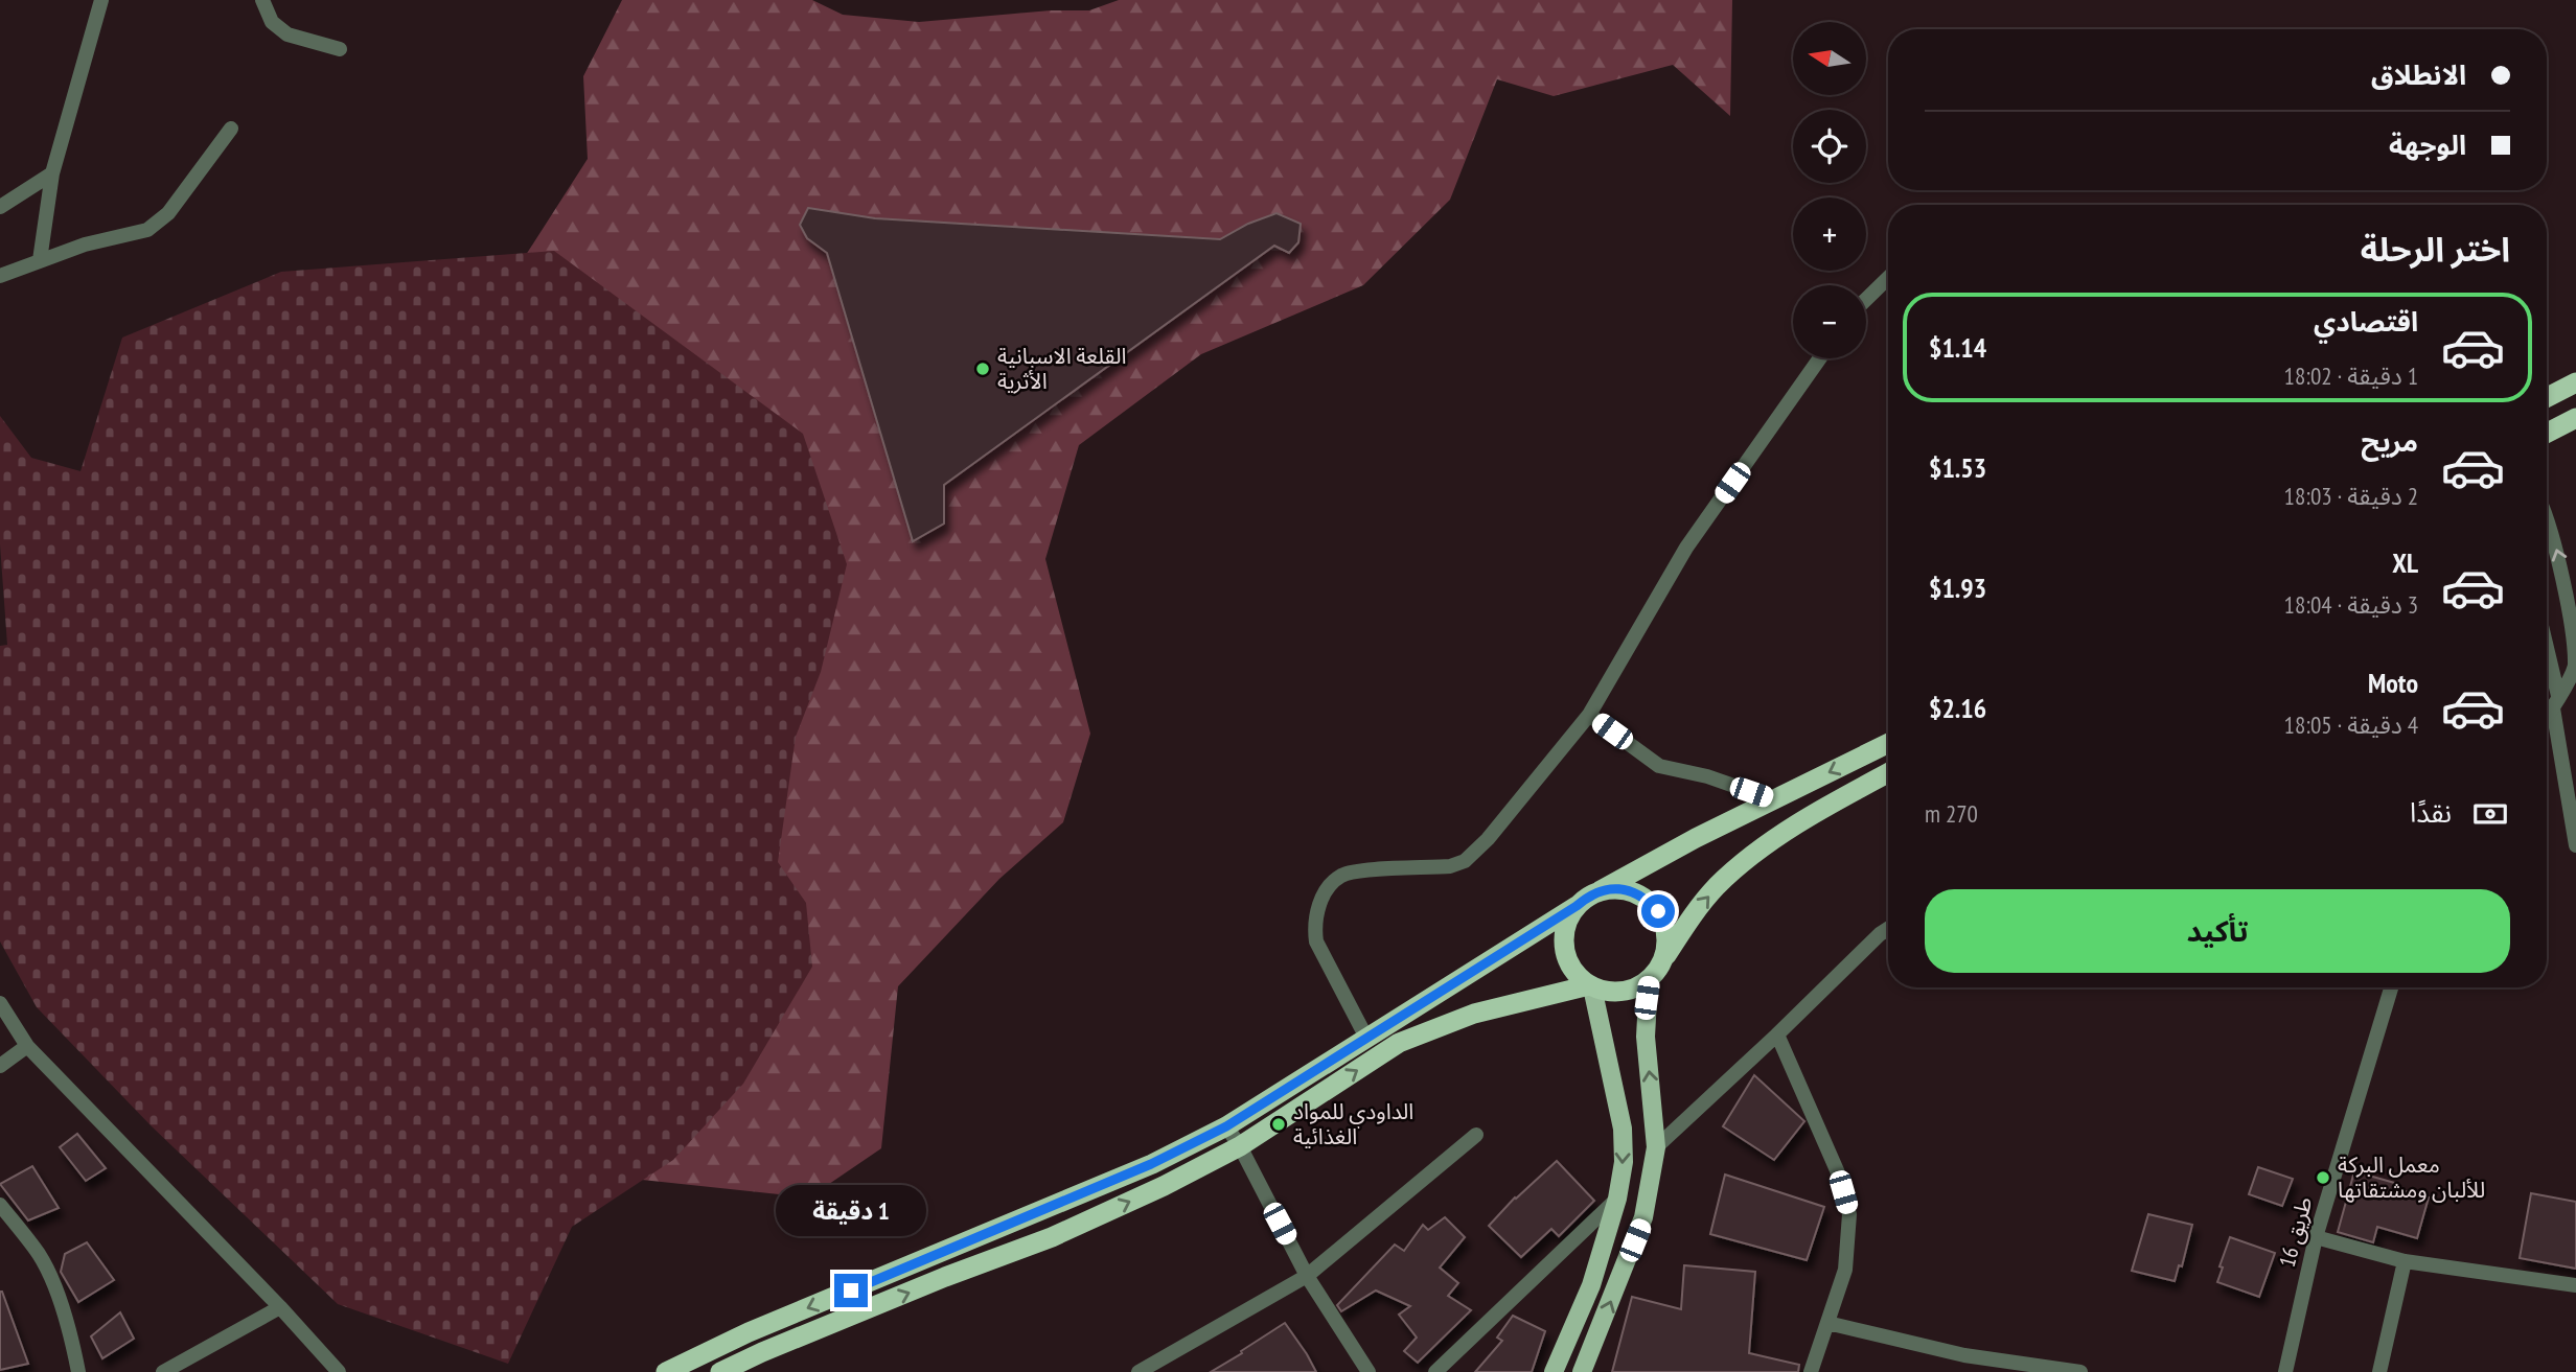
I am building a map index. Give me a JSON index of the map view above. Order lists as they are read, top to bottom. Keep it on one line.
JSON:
{"streets":{"street":["طريق 16"]},"places":["القلعة الاسبانية الأثرية","الداودي للمواد الغذائية","معمل البركة للألبان ومشتقاتها"],"north":"left","page":{"map_buttons":["+","−"],"banner":["الانطلاق","الوجهة"],"heading":"اختر الرحلة","list":[{"name":"اقتصادي","note":"1 دقيقة · 18:02","value":"$1.14"},{"name":"مريح","note":"2 دقيقة · 18:03","value":"$1.53"},{"name":"XL","note":"3 دقيقة · 18:04","value":"$1.93"},{"name":"Moto","note":"4 دقيقة · 18:05","value":"$2.16"}],"pay":["نقدًا","270 m"],"buttons":"تأكيد","bubble":"1 دقيقة"}}
